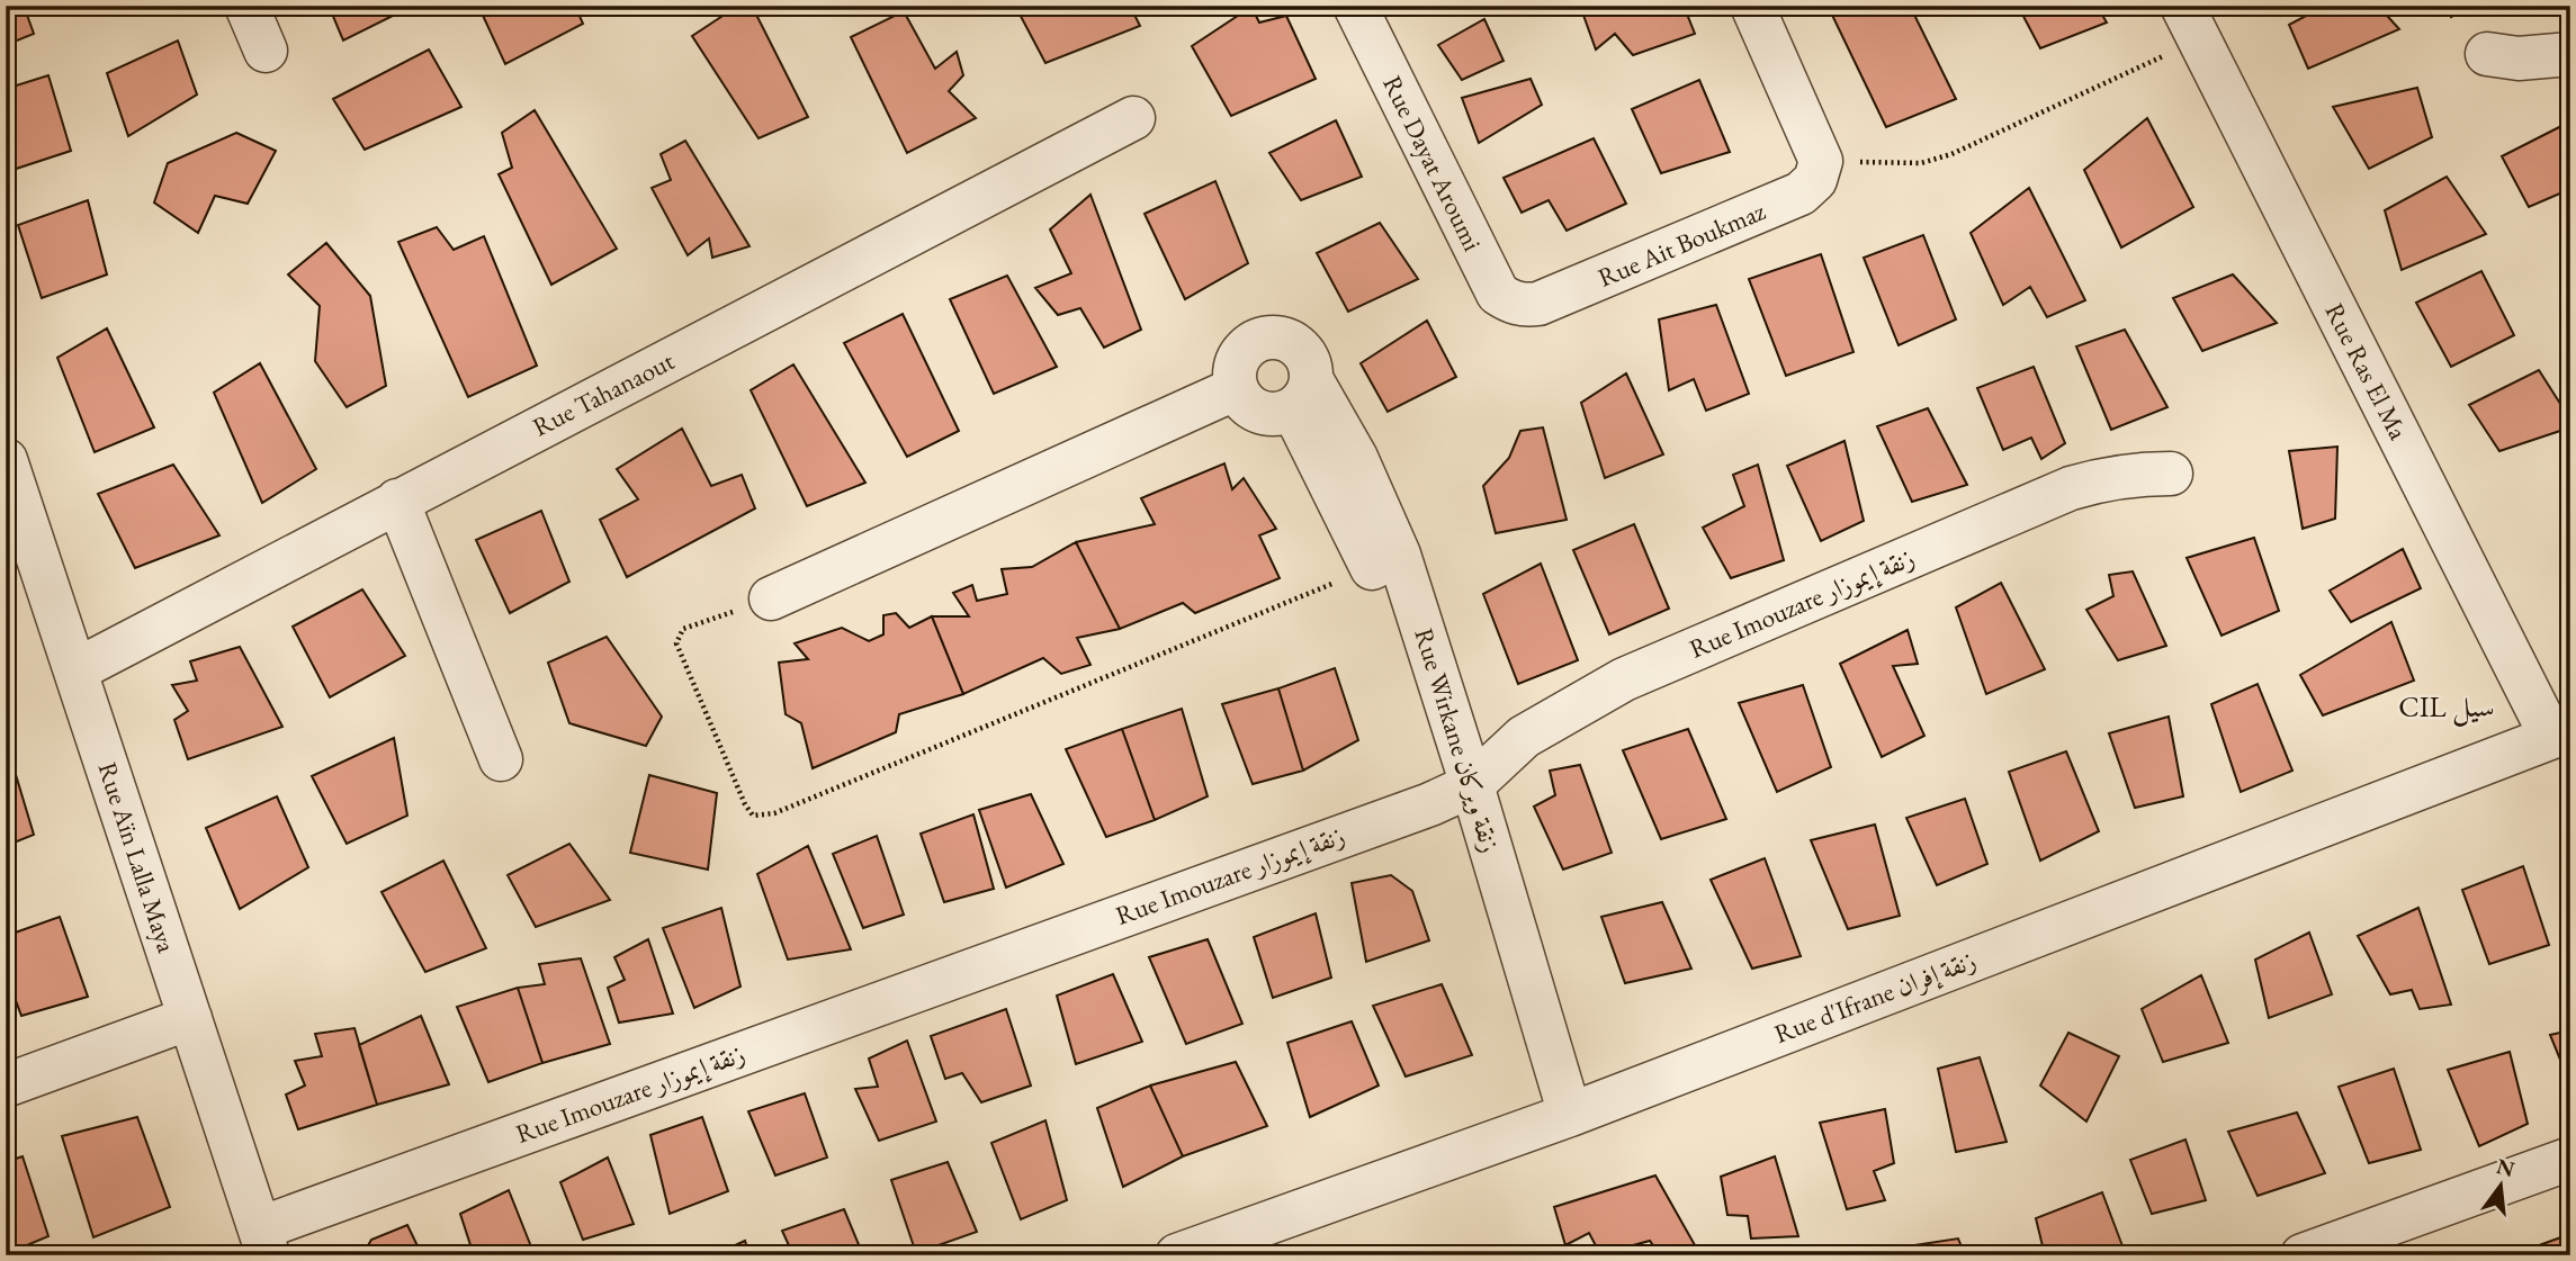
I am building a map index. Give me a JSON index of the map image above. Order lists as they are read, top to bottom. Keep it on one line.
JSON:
{"streets":{"street":["Rue Dayat Aroumi","Rue Ait Boukmaz","Rue Ras El Ma","Rue Tahanaout","Rue Imouzare زنقة إيموزار","Rue Wirkane زنقة ويركان","Rue Aïn Lalla Maya","Rue d'Ifrane زنقة إفران"]},"crossings":[["Rue Dayat Aroumi","Rue Ait Boukmaz"],["Rue Ras El Ma","Rue d'Ifrane زنقة إفران"],["Rue Tahanaout","Rue Aïn Lalla Maya"],["Rue Imouzare زنقة إيموزار","Rue Wirkane زنقة ويركان"],["Rue Imouzare زنقة إيموزار","Rue Aïn Lalla Maya"],["Rue Wirkane زنقة ويركان","Rue d'Ifrane زنقة إفران"]],"districts":["CIL سيل"],"north":"top"}
